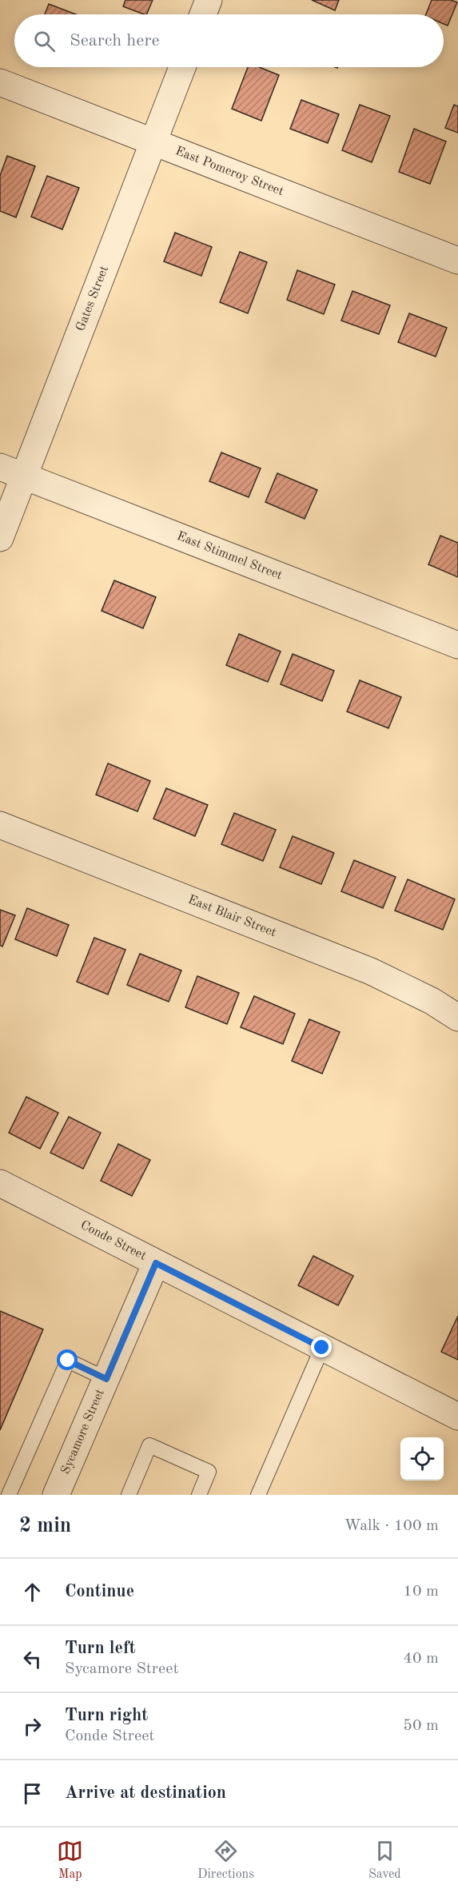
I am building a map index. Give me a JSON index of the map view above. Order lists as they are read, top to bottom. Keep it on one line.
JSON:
{"streets":{"street":["East Pomeroy Street","Gates Street","East Stimmel Street","East Blair Street","Conde Street","Sycamore Street"]},"crossings":[["East Pomeroy Street","Gates Street"],["Gates Street","East Stimmel Street"],["Conde Street","Sycamore Street"]],"page":{"search":"Search here","heading":["2 min","Walk · 100 m"],"list":[["Continue","10 m"],["Turn left","Sycamore Street","40 m"],["Turn right","Conde Street","50 m"],"Arrive at destination"],"nav":["Map","Directions","Saved"]}}
